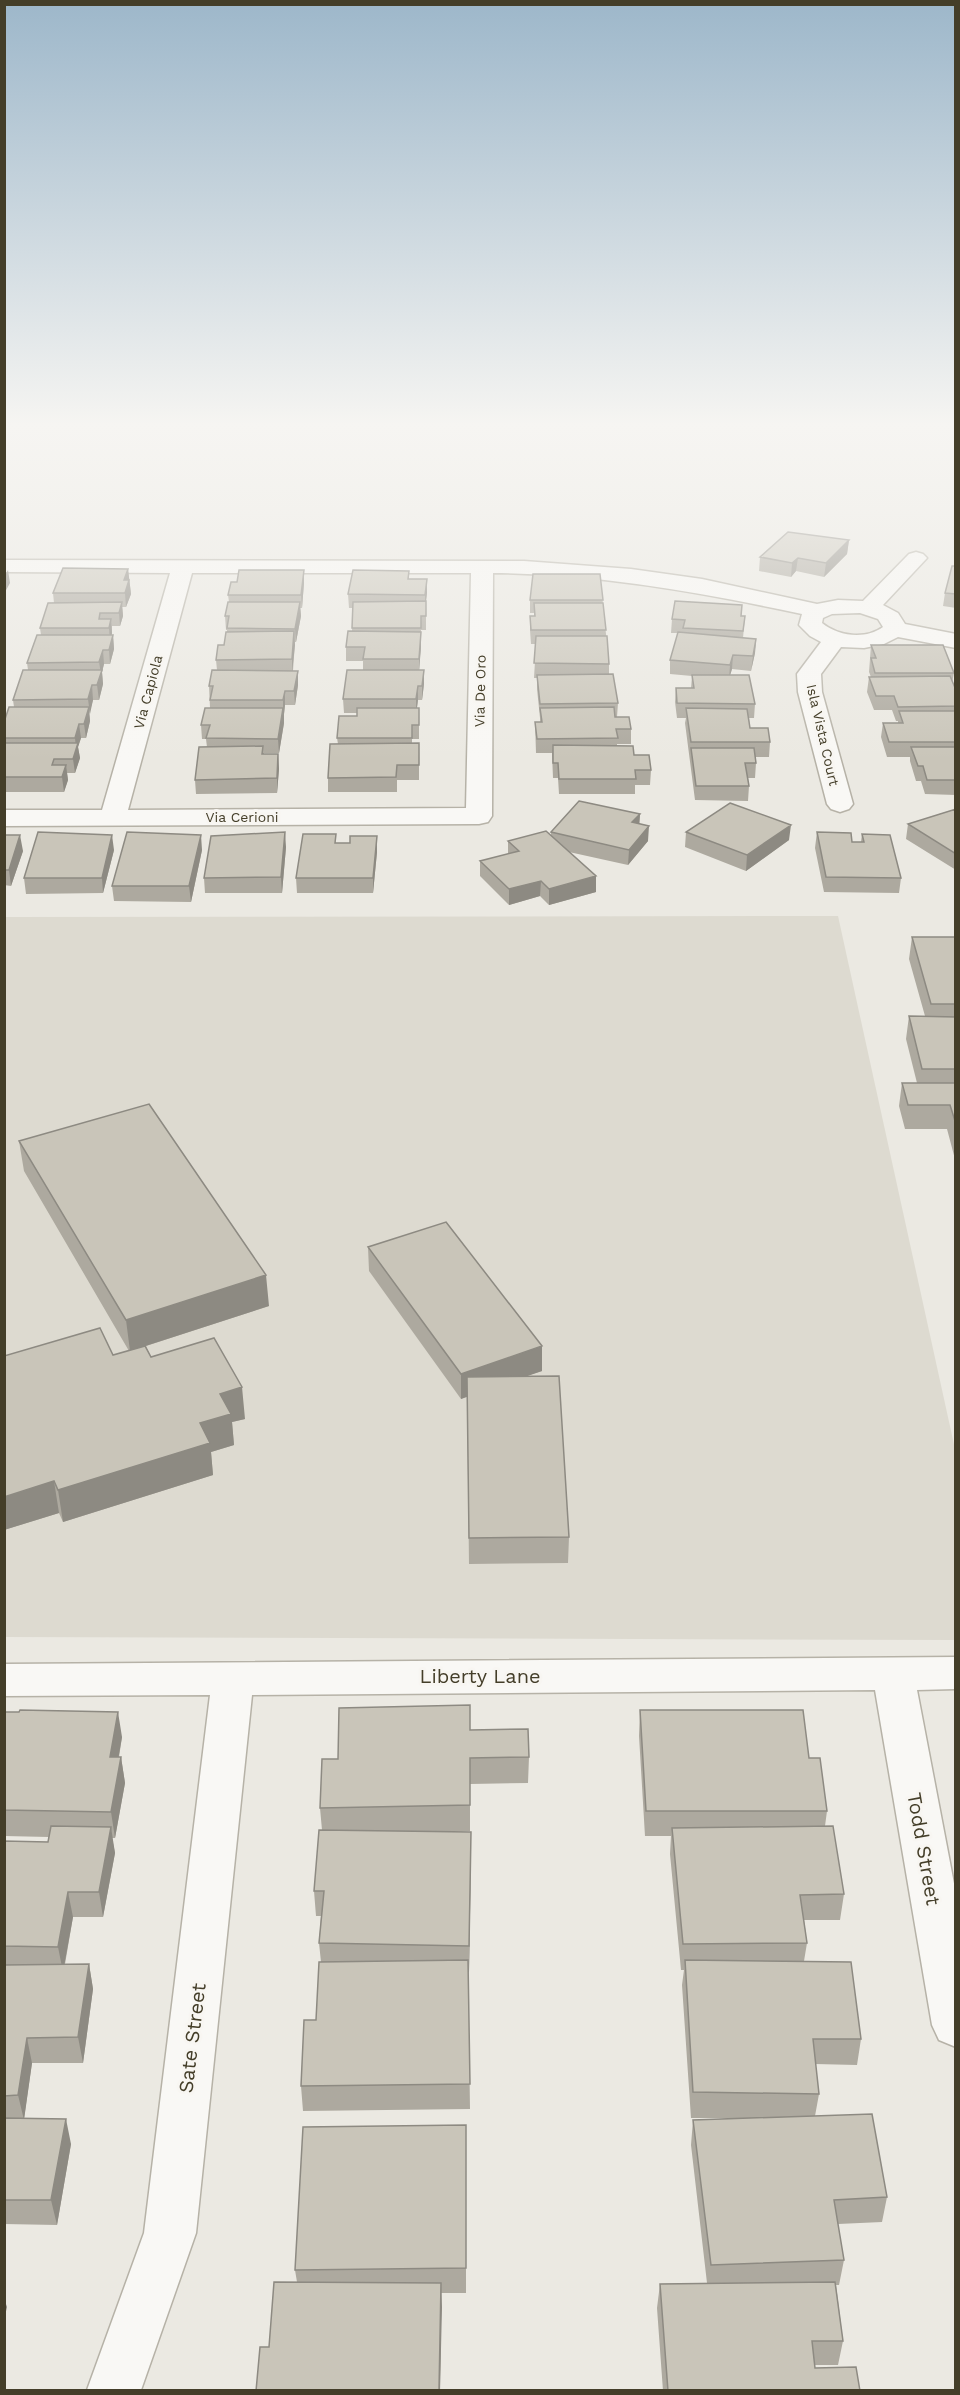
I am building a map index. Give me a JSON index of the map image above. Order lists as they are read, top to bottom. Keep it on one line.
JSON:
{"streets":{"street":["Via De Oro","Via Capiola","Isla Vista Court","Via Cerioni","Liberty Lane","Todd Street","Sate Street"]},"crossings":[["Via De Oro","Via Cerioni"],["Via Capiola","Via Cerioni"],["Liberty Lane","Todd Street"],["Liberty Lane","Sate Street"]]}
